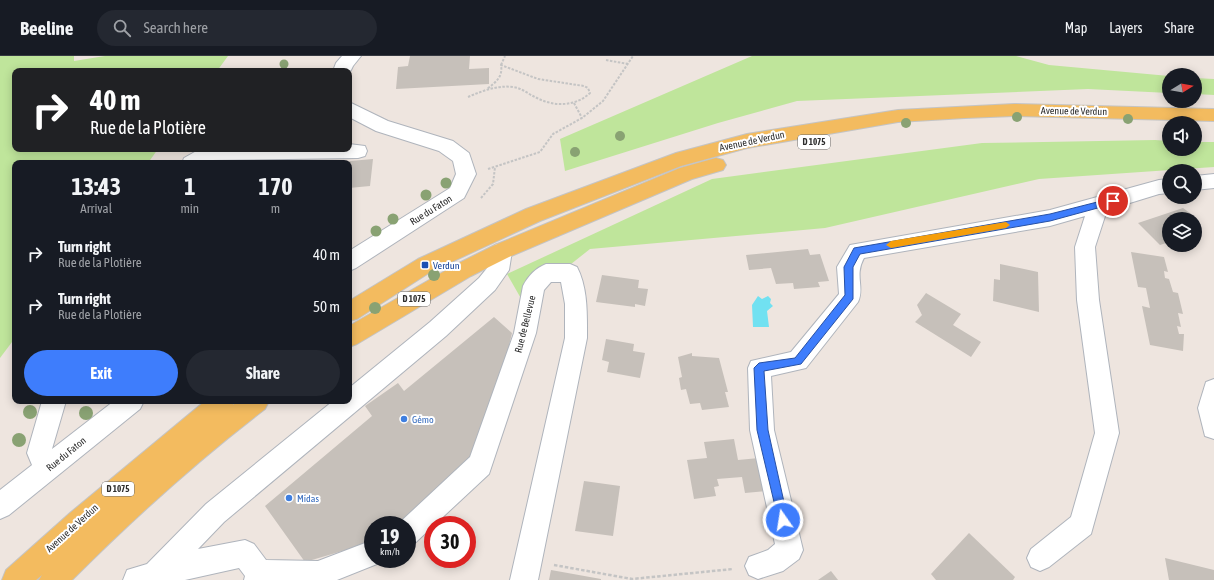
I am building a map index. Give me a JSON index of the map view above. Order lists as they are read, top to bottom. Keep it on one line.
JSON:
{"streets":{"main road":["Avenue de Verdun","D 1075"],"street":["Rue du Faton","Rue de Bellevue"]},"places":{"transit":["Verdun"],"other":["Gémo","Midas"]},"north":"right","page":{"header":"Beeline","search":"Search here","nav":["Map","Layers","Share"],"turn":["40 m","Rue de la Plotière"],"eta":["13:43","Arrival","1","min","170","m"],"list":[{"name":"Turn right","note":"Rue de la Plotière","value":"40 m"},{"name":"Turn right","note":"Rue de la Plotière","value":"50 m"}],"buttons":["Exit","Share"],"speed":"19 km/h","limit":"30"}}
